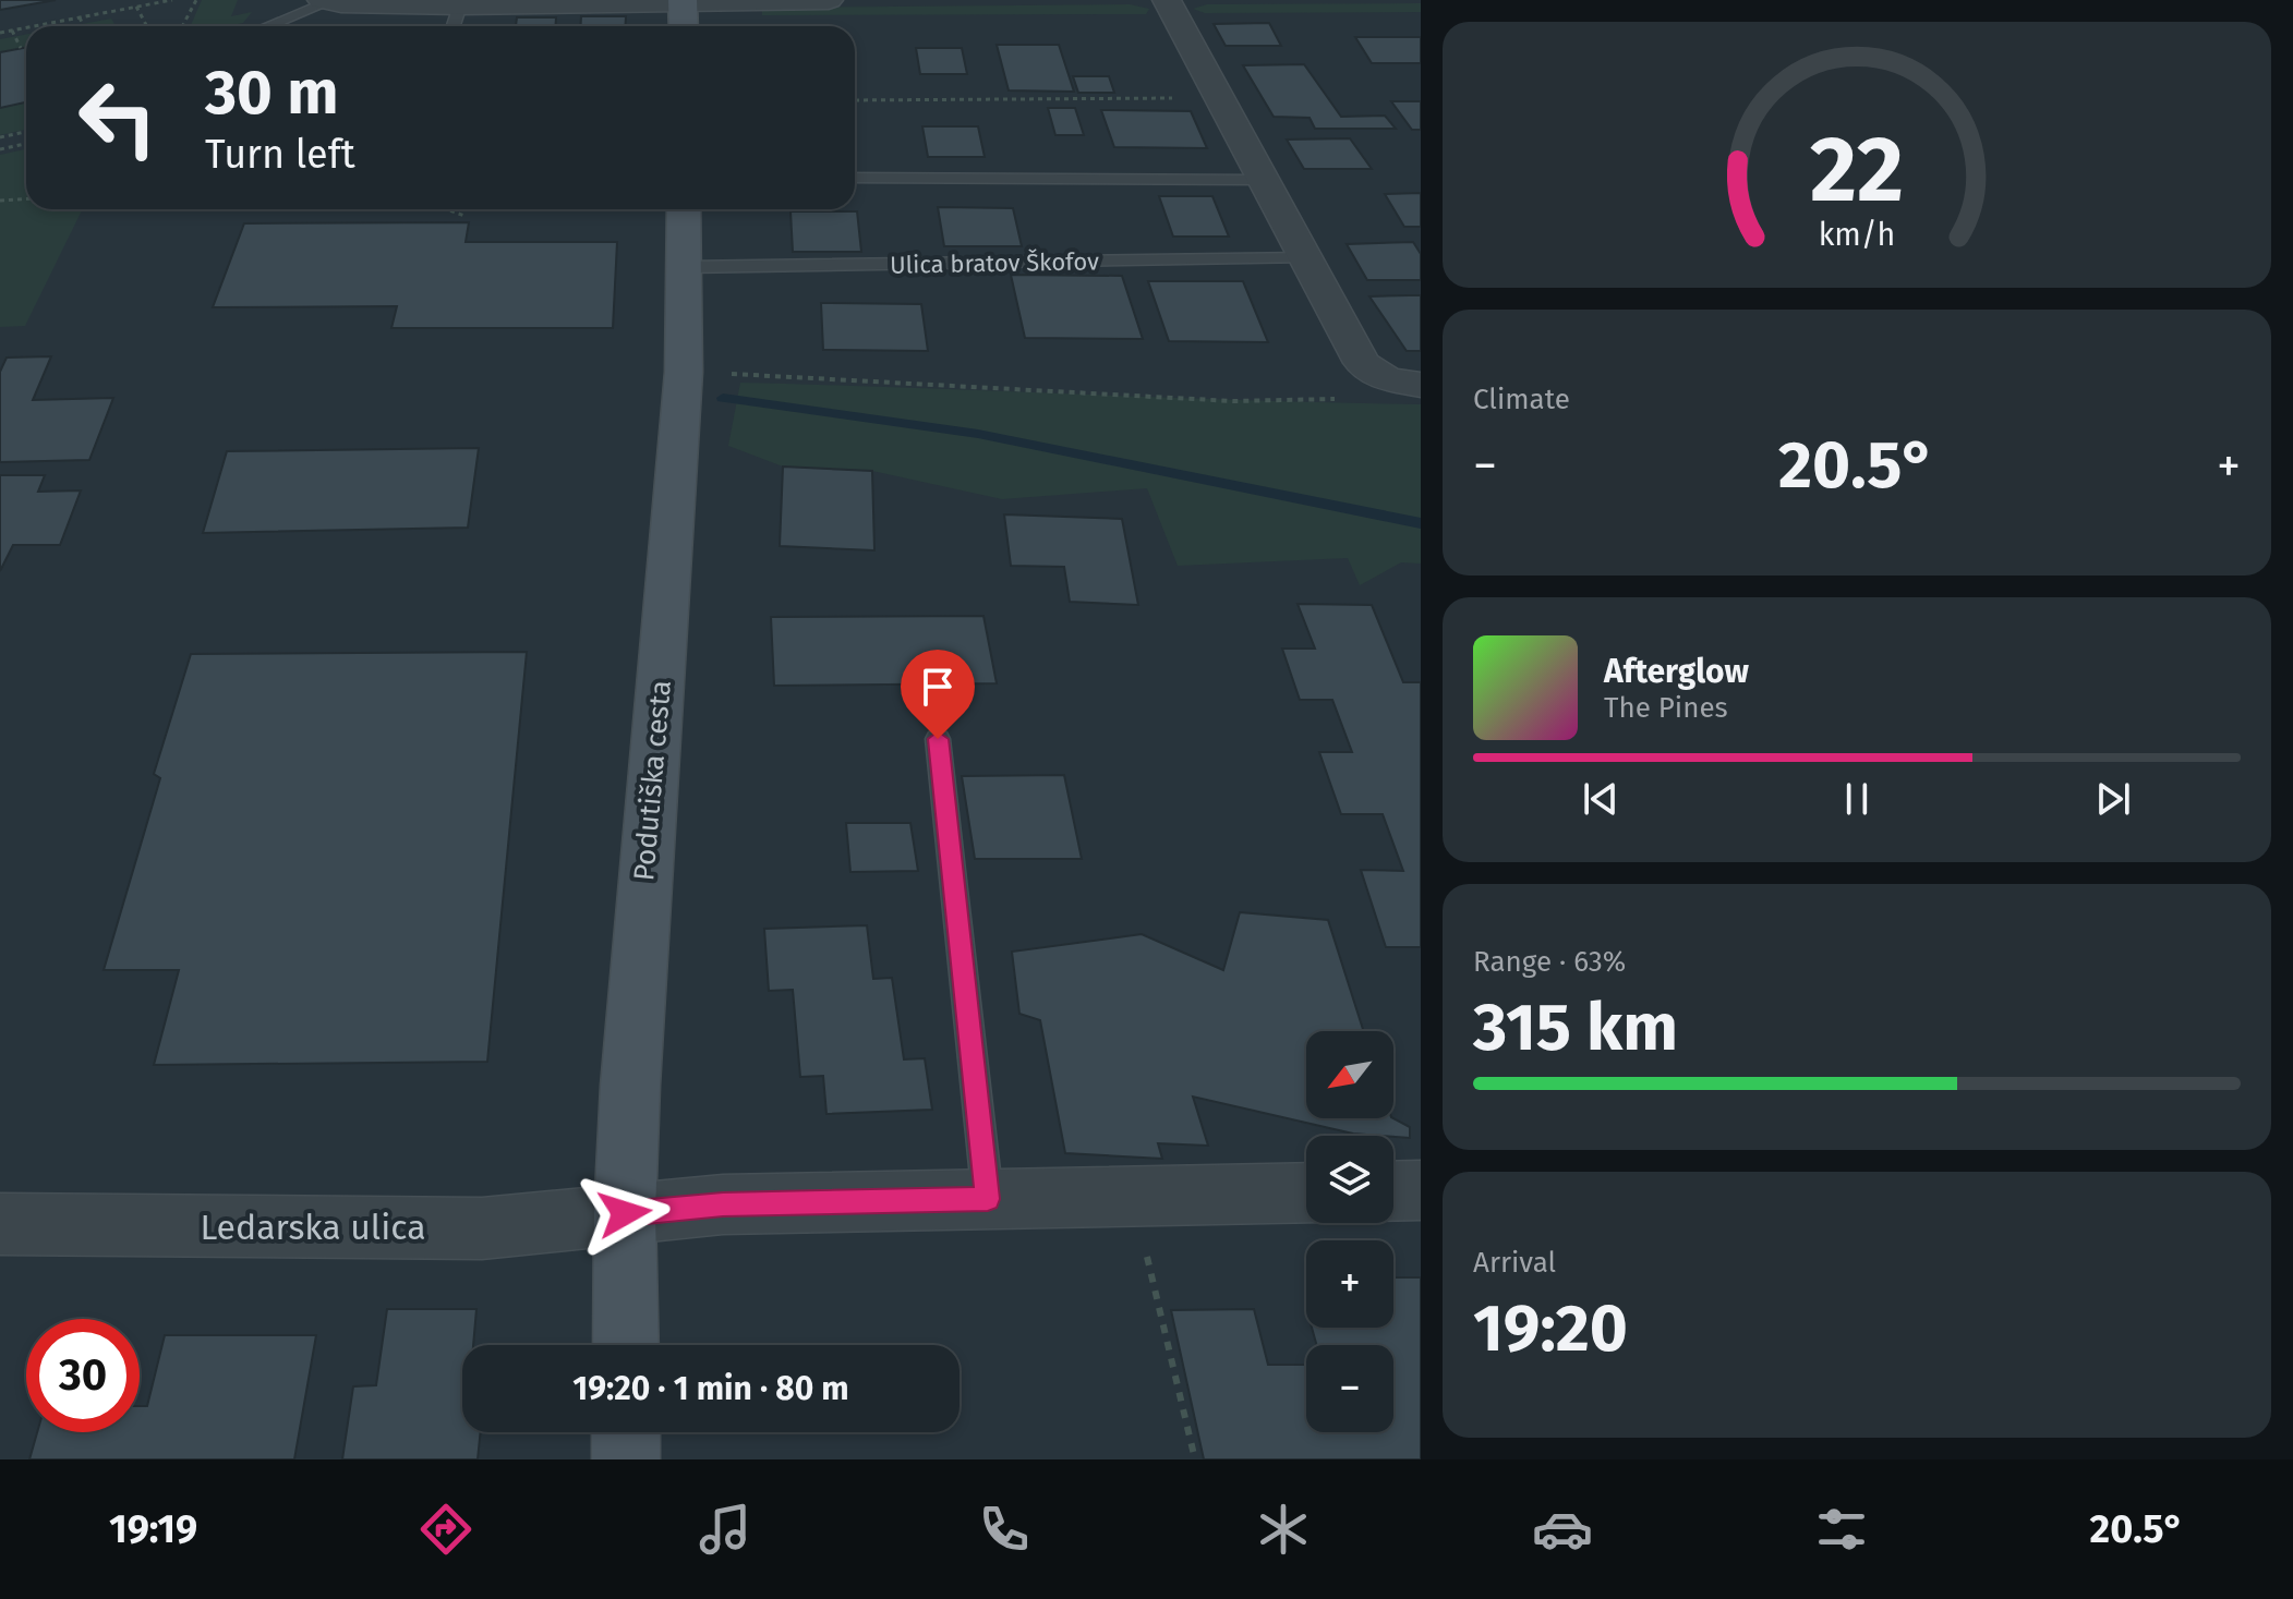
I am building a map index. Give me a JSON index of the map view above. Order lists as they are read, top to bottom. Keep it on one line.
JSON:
{"streets":{"main road":["Podutiška cesta"],"street":["Ledarska ulica"],"lane":["Ulica bratov Škofov"]},"crossings":[["Ulica bratov Škofov","Podutiška cesta"],["Podutiška cesta","Ledarska ulica"]],"north":"bottom left","page":{"turn":["30 m","Turn left"],"tile":["Climate",["Range · 63%","315 km"],["Arrival","19:20"]],"heat":["−","20.5°","+"],"song":["Afterglow","The Pines"],"map_buttons":["+","−"],"limit":"30","trip":"19:20 · 1 min · 80 m","tabs":["19:19","20.5°"],"gauge":["22","km/h"]}}
